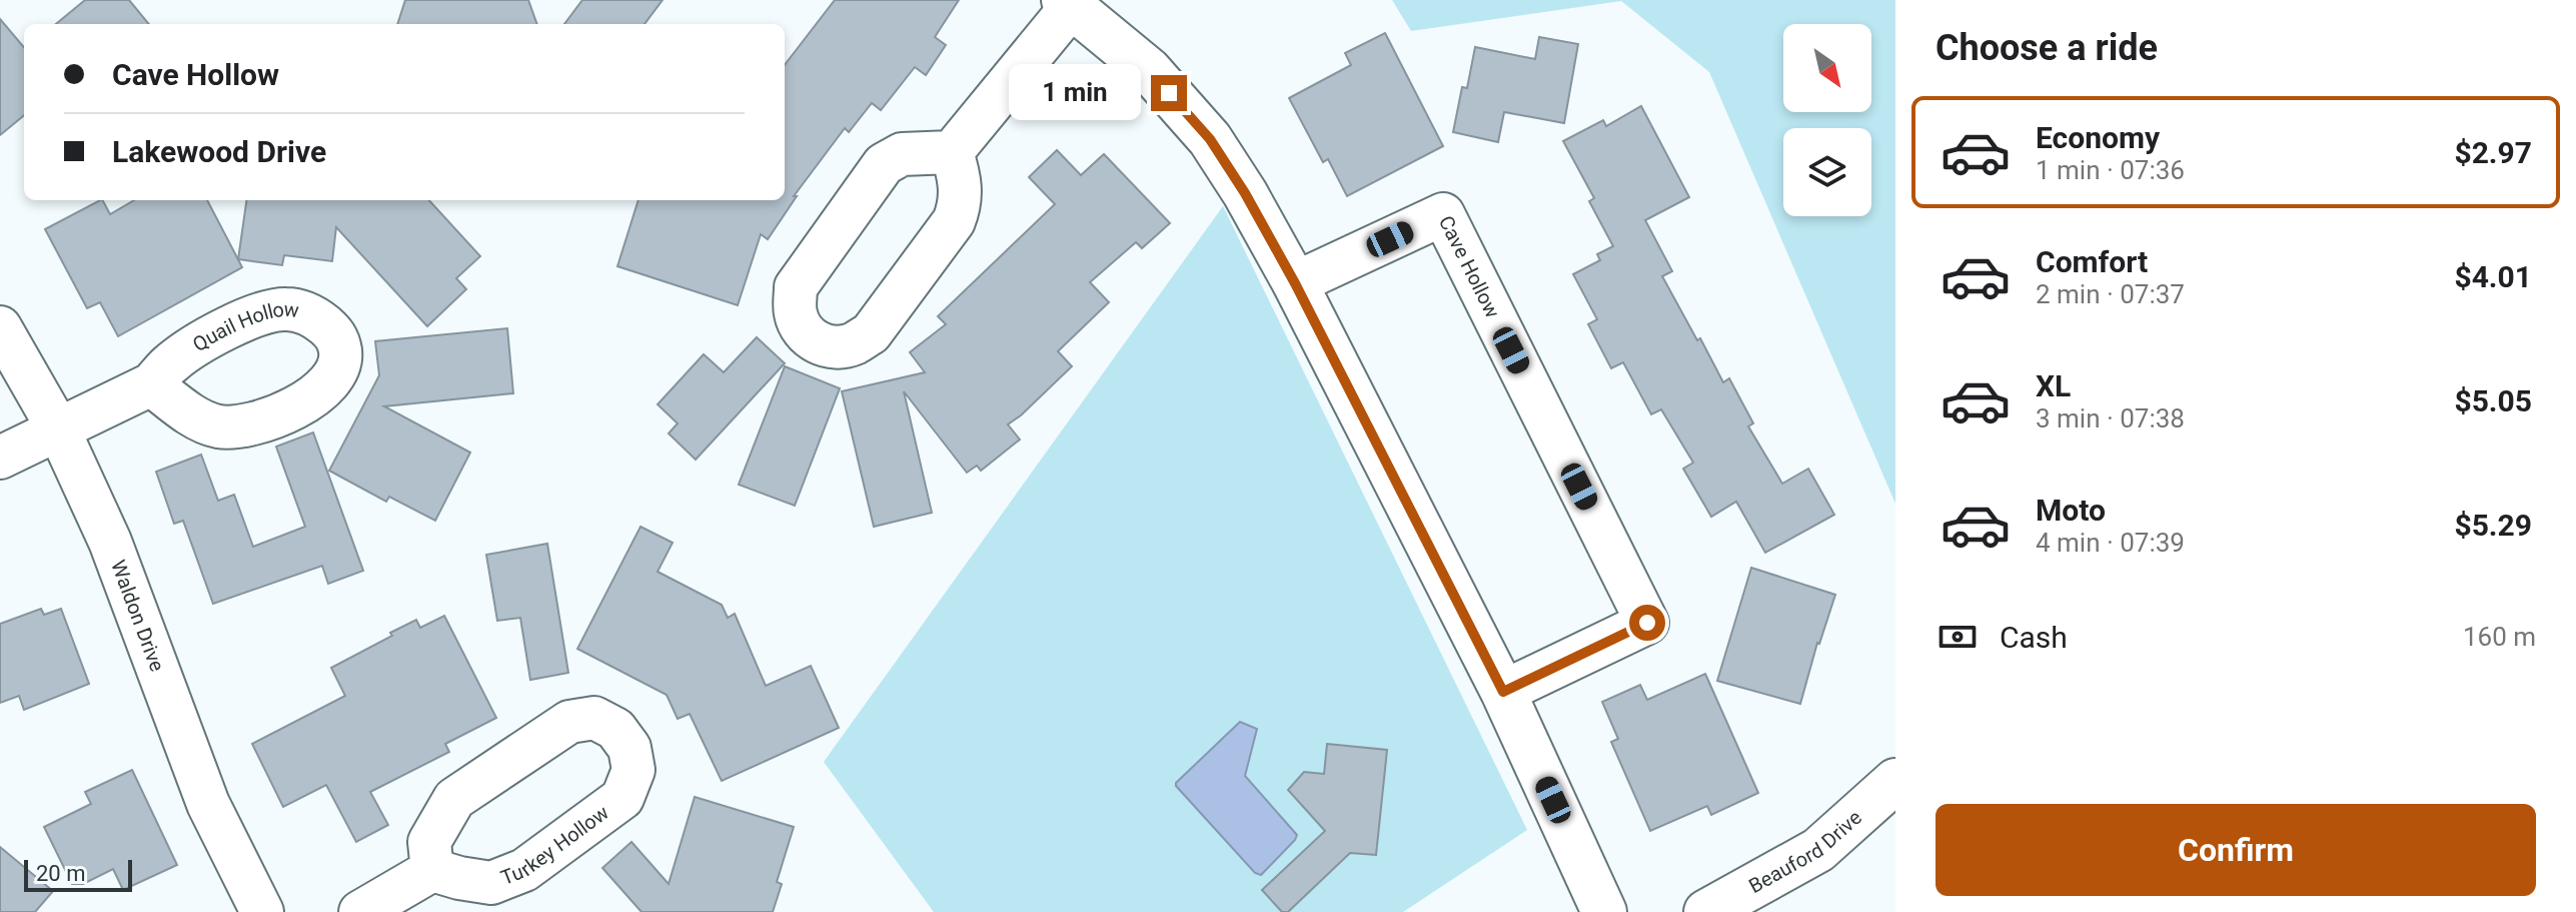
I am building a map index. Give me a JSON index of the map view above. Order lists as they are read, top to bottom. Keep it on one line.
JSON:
{"streets":{"street":["Cave Hollow","Waldon Drive","Turkey Hollow","Beauford Drive"]},"scale_bar":"20 m","north":"bottom right","page":{"heading":"Choose a ride","banner":["Cave Hollow","Lakewood Drive"],"bubble":"1 min","list":[{"name":"Economy","note":"1 min · 07:36","value":"$2.97"},{"name":"Comfort","note":"2 min · 07:37","value":"$4.01"},{"name":"XL","note":"3 min · 07:38","value":"$5.05"},{"name":"Moto","note":"4 min · 07:39","value":"$5.29"}],"pay":["Cash","160 m"],"buttons":"Confirm","scale":"20 m"}}
